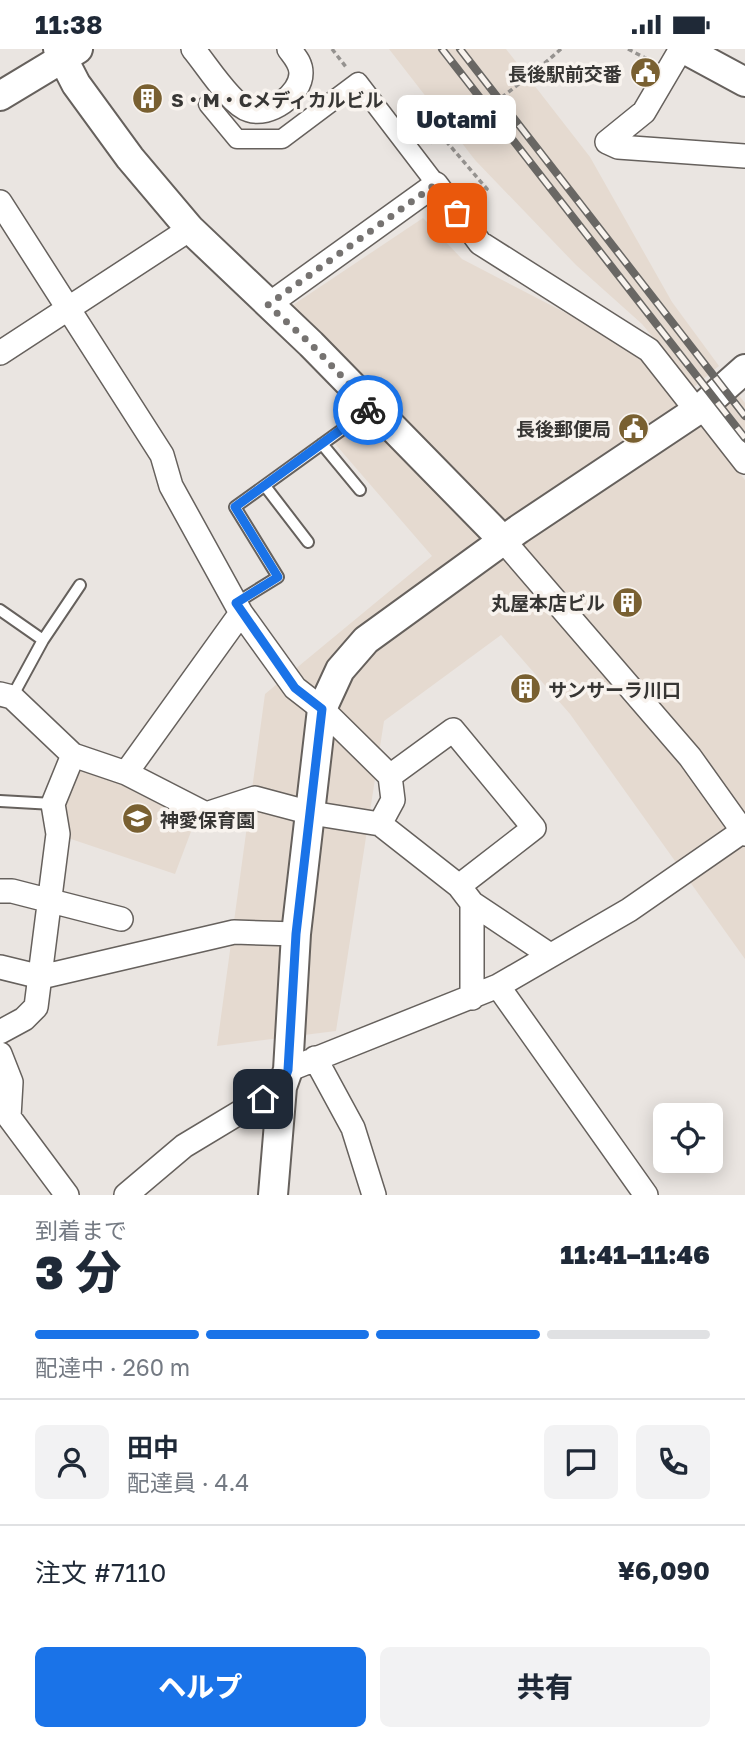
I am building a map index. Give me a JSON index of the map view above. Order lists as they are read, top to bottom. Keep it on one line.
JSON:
{"places":{"public building":["長後駅前交番","長後郵便局"],"building":["S・M・Cメディカルビル","丸屋本店ビル","サンサーラ川口"],"other":["Uotami"],"school or university":["神愛保育園"]},"page":{"status":"11:38","bubble":"Uotami","heading":["3 分","到着まで","11:41–11:46"],"panel":["田中","配達員 · 4.4","注文 #7110","¥6,090"],"bar":"配達中 · 260 m","buttons":["ヘルプ","共有"]}}
